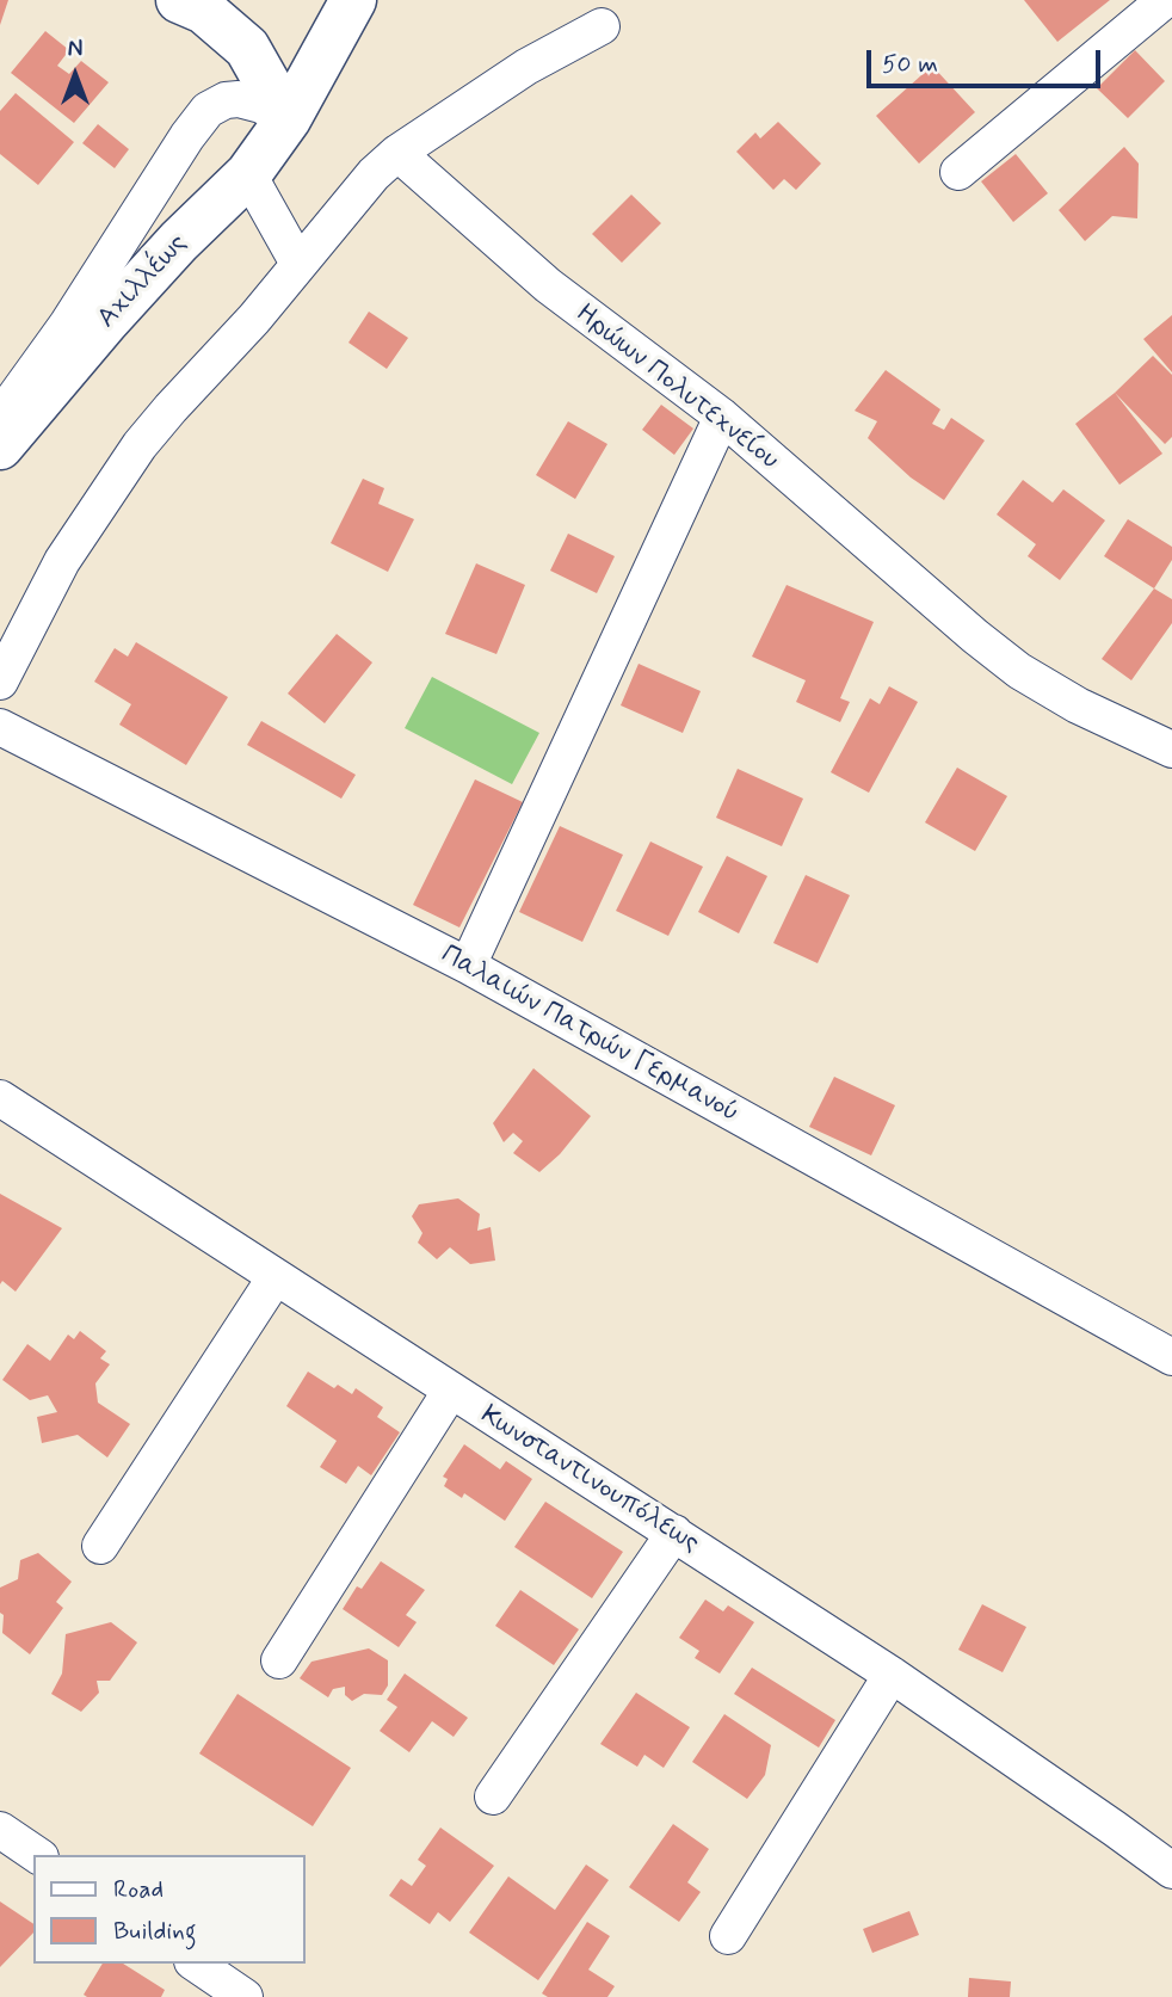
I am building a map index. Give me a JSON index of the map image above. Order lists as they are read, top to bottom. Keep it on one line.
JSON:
{"streets":{"street":["Αχιλλέως","Ηρώων Πολυτεχνείου","Παλαιών Πατρών Γερμανού","Κωνσταντινουπόλεως"]},"legend":["Road","Building"],"scale_bar":"50 m","north":"top"}
